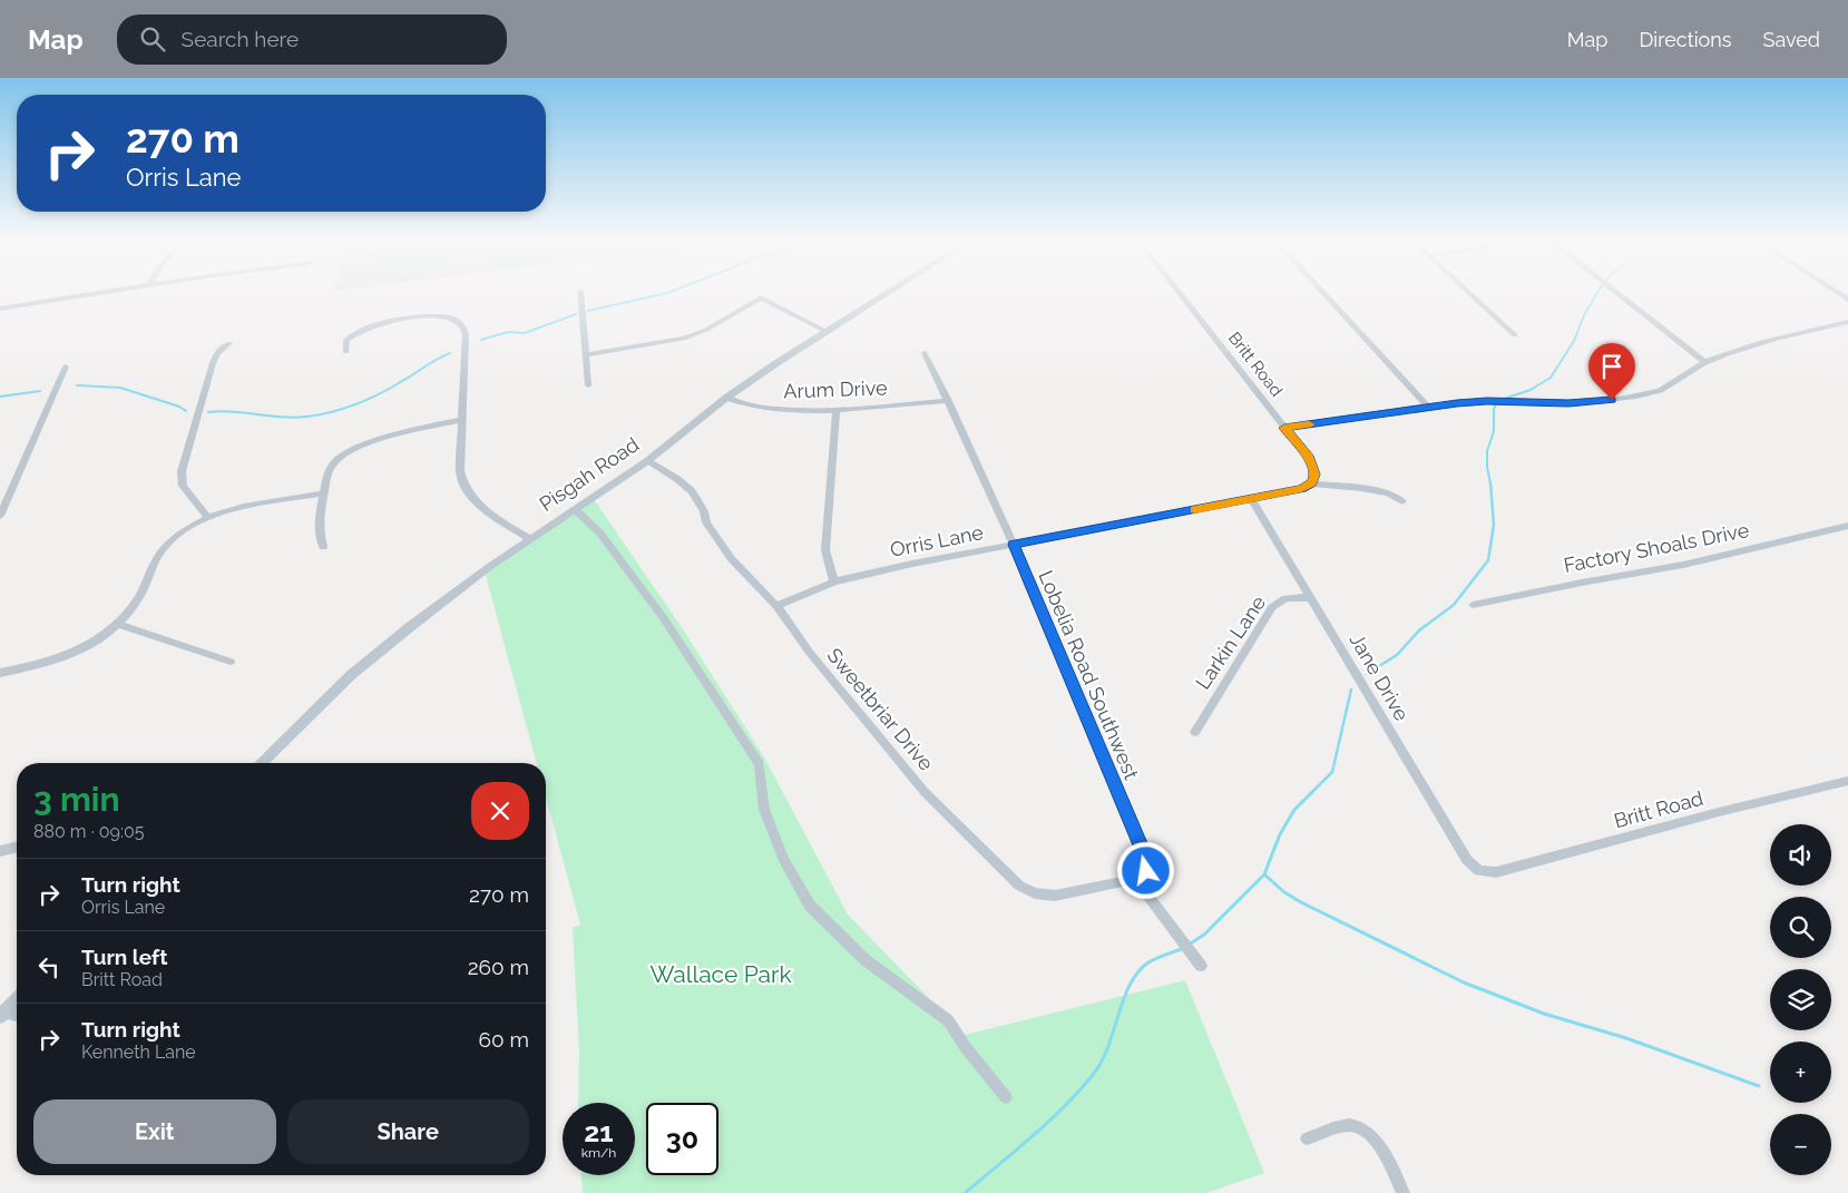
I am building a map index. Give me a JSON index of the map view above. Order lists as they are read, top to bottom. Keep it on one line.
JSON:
{"streets":{"street":["Britt Road","Arum Drive","Pisgah Road","Orris Lane","Factory Shoals Drive","Larkin Lane","Lobelia Road Southwest","Jane Drive","Sweetbriar Drive"]},"crossings":[["Britt Road","Orris Lane"],["Britt Road","Jane Drive"],["Arum Drive","Pisgah Road"],["Arum Drive","Lobelia Road Southwest"],["Pisgah Road","Sweetbriar Drive"],["Orris Lane","Lobelia Road Southwest"],["Orris Lane","Jane Drive"],["Orris Lane","Sweetbriar Drive"],["Larkin Lane","Jane Drive"],["Lobelia Road Southwest","Sweetbriar Drive"]],"parks":["Wallace Park"],"page":{"header":"Map","search":"Search here","nav":["Map","Directions","Saved"],"turn":["270 m","Orris Lane"],"heading":["3 min","880 m · 09:05"],"map_buttons":["+","−"],"list":[{"name":"Turn right","note":"Orris Lane","value":"270 m"},{"name":"Turn left","note":"Britt Road","value":"260 m"},{"name":"Turn right","note":"Kenneth Lane","value":"60 m"}],"buttons":["Exit","Share"],"speed":"21 km/h","limit":"30"}}
